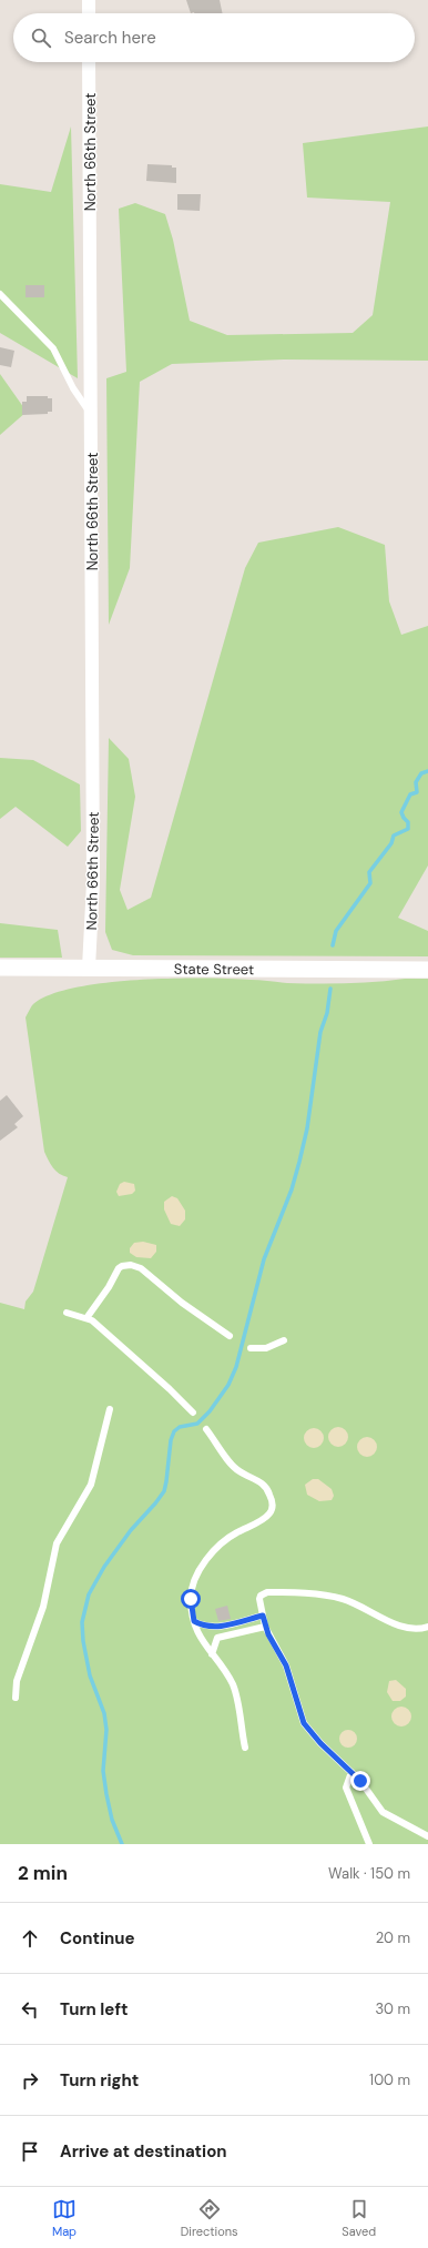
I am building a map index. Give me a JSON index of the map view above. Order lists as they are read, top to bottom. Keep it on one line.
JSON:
{"streets":{"street":["North 66th Street","State Street"]},"crossings":[["North 66th Street","State Street"]],"page":{"search":"Search here","heading":["2 min","Walk · 150 m"],"list":[["Continue","20 m"],["Turn left","30 m"],["Turn right","100 m"],"Arrive at destination"],"nav":["Map","Directions","Saved"]}}
